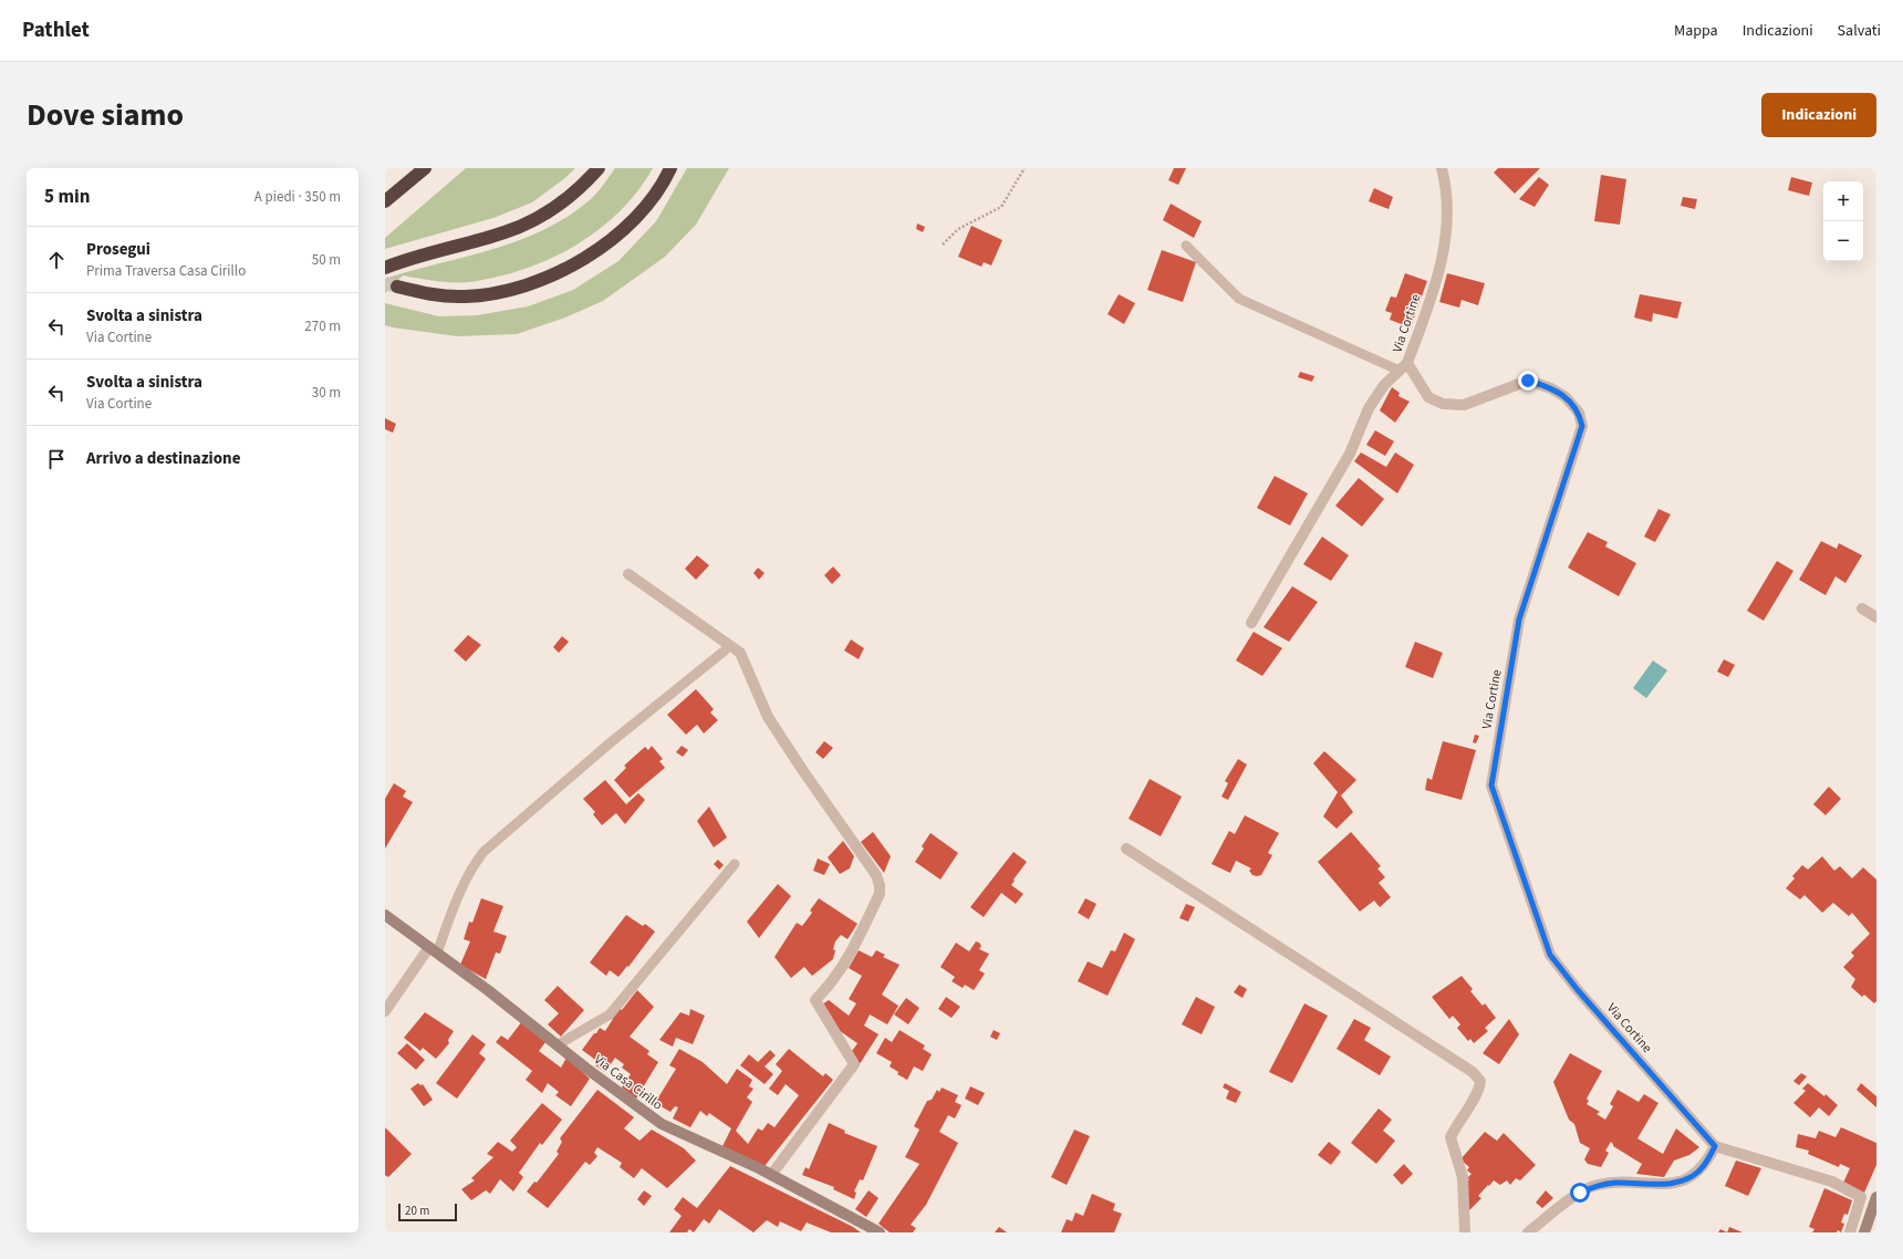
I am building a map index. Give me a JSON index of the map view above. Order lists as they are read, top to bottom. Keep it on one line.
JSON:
{"streets":{"street":["Via Cortine","Via Casa Cirillo"]},"scale_bar":"20 m","page":{"header":"Pathlet","nav":["Mappa","Indicazioni","Salvati"],"title":"Dove siamo","buttons":"Indicazioni","heading":["5 min","A piedi · 350 m"],"map_buttons":["+","−"],"list":[["Prosegui","Prima Traversa Casa Cirillo","50 m"],["Svolta a sinistra","Via Cortine","270 m"],["Svolta a sinistra","Via Cortine","30 m"],"Arrivo a destinazione"],"scale":"20 m"}}
